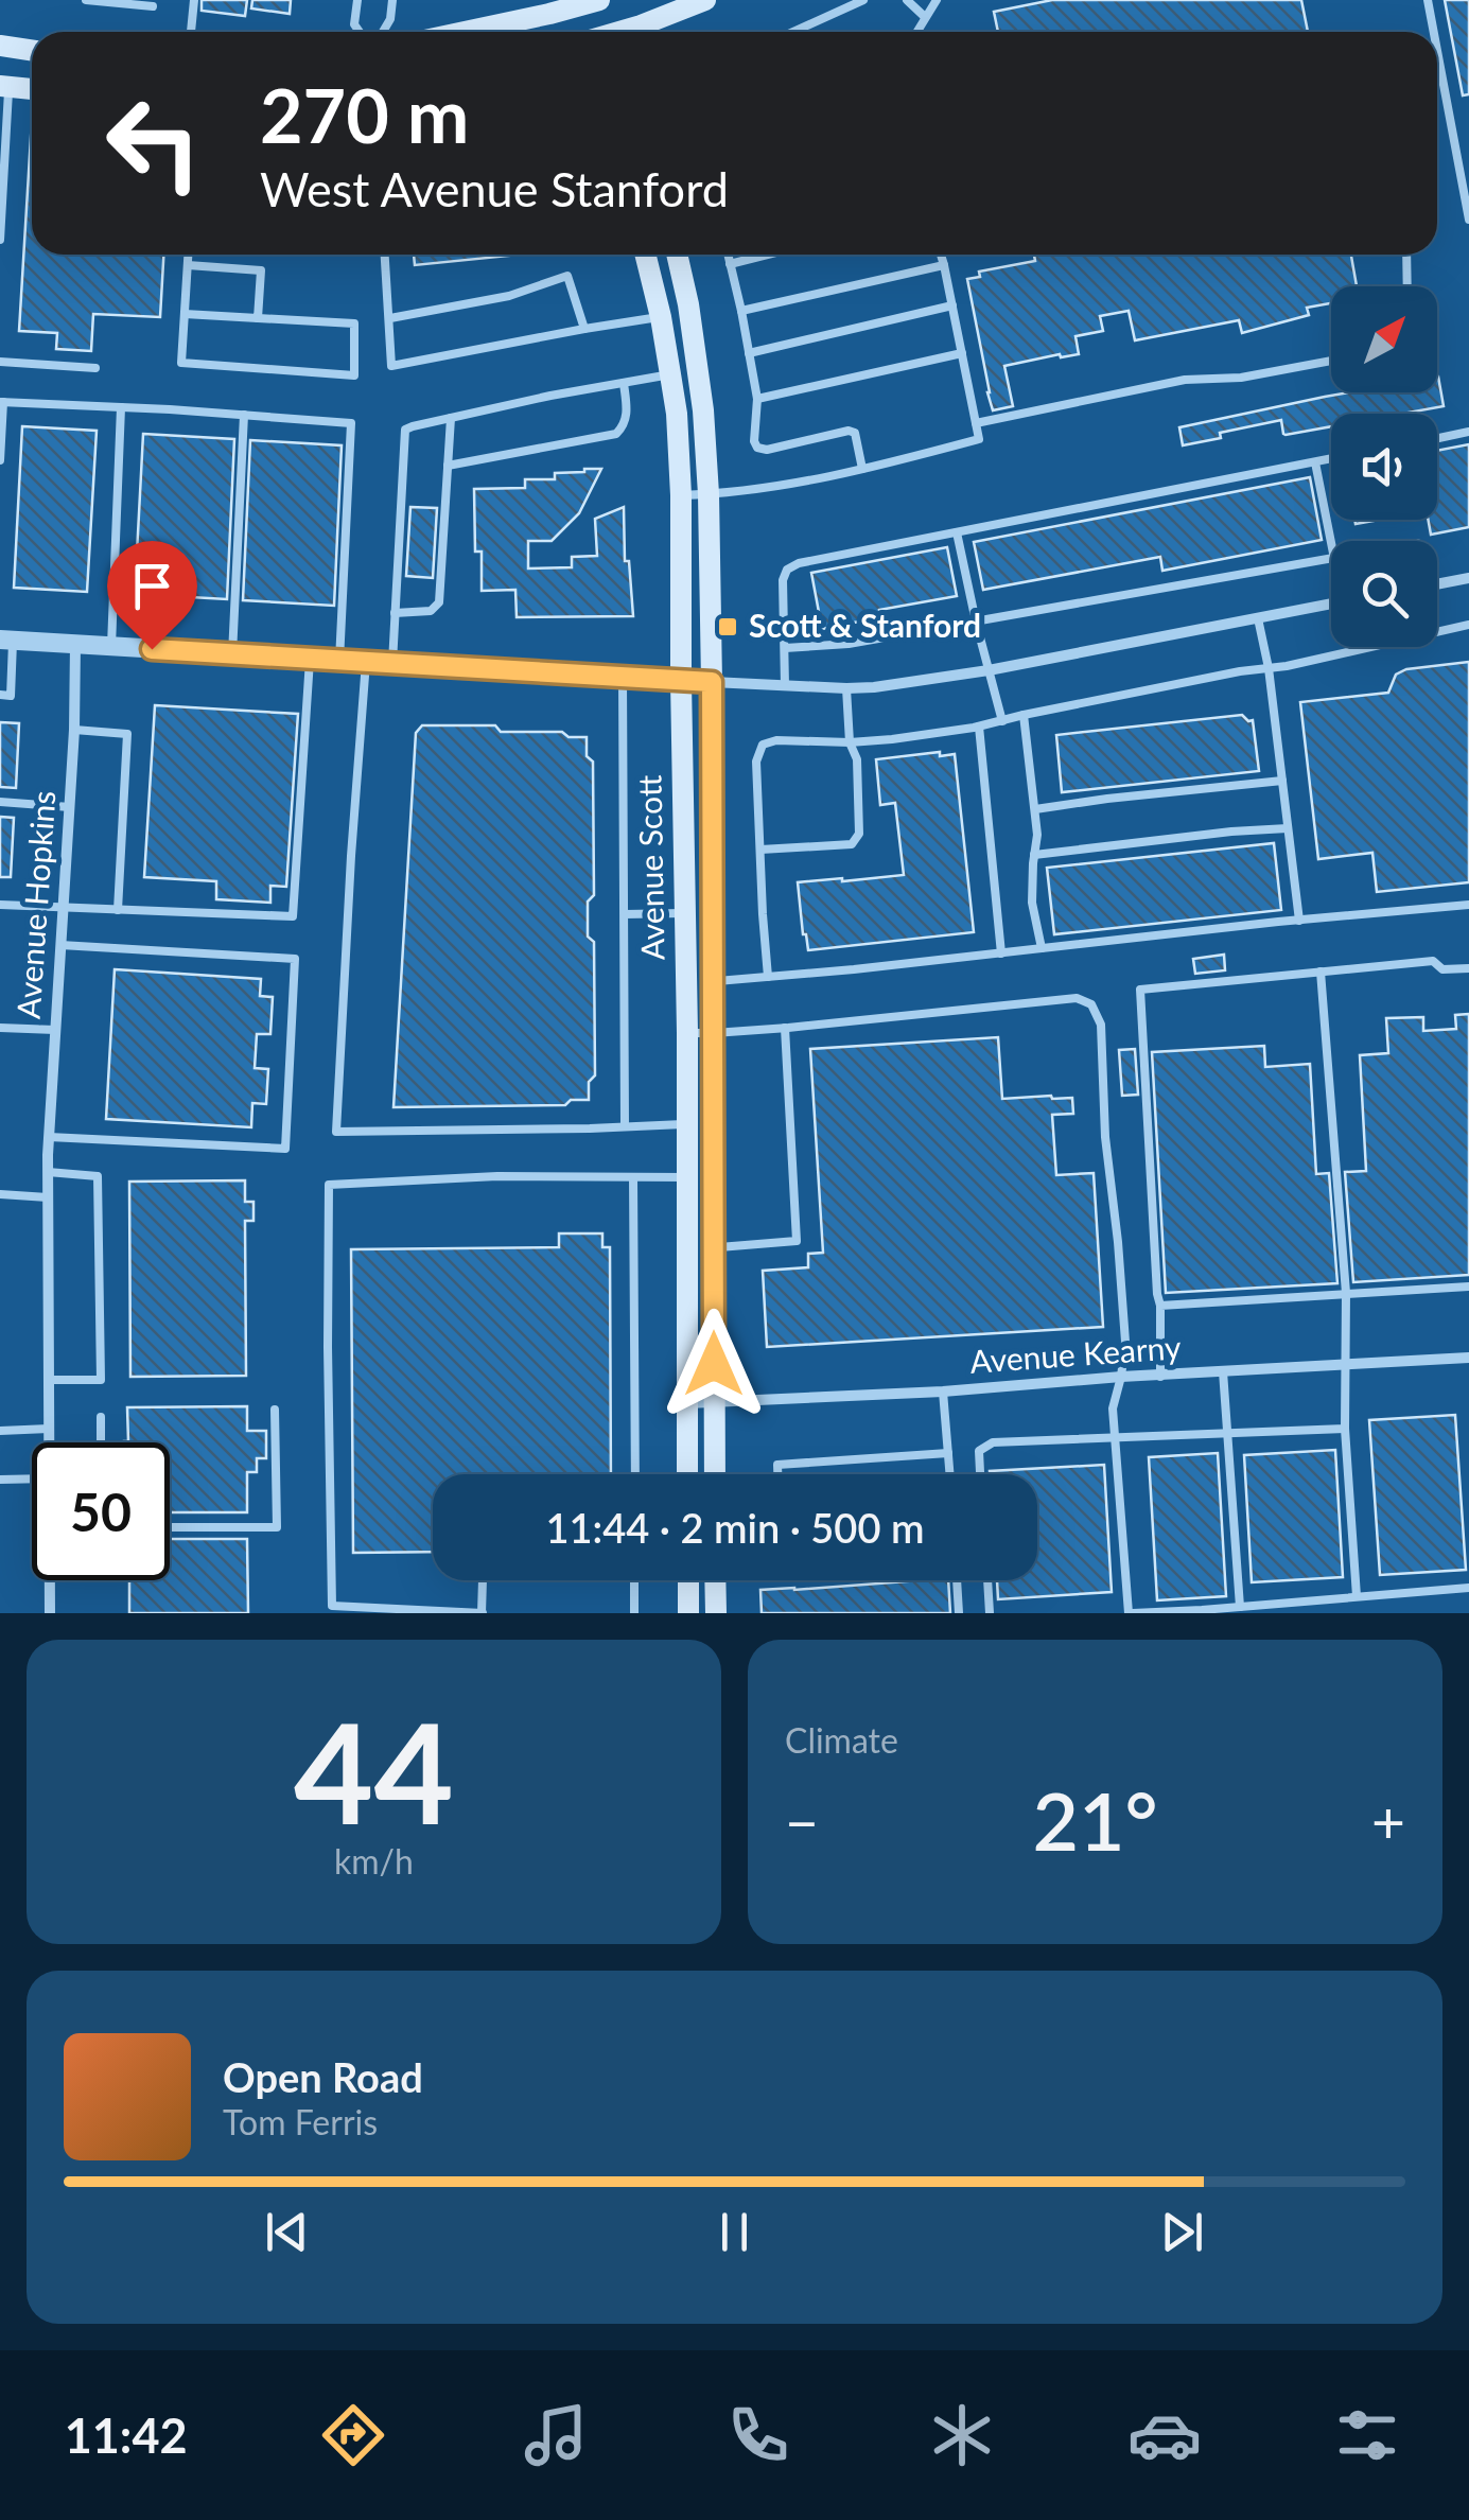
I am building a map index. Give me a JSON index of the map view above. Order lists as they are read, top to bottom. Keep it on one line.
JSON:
{"streets":{"main road":["Avenue Scott"],"street":["Avenue Hopkins","Avenue Kearny"]},"crossings":[["Avenue Scott","Avenue Kearny"]],"places":{"transit":["Scott & Stanford"]},"north":"top right","page":{"turn":["270 m","West Avenue Stanford"],"limit":"50","trip":"11:44 · 2 min · 500 m","tile":[["44","km/h"],"Climate"],"heat":["−","21°","+"],"song":["Open Road","Tom Ferris"],"tabs":"11:42"}}
